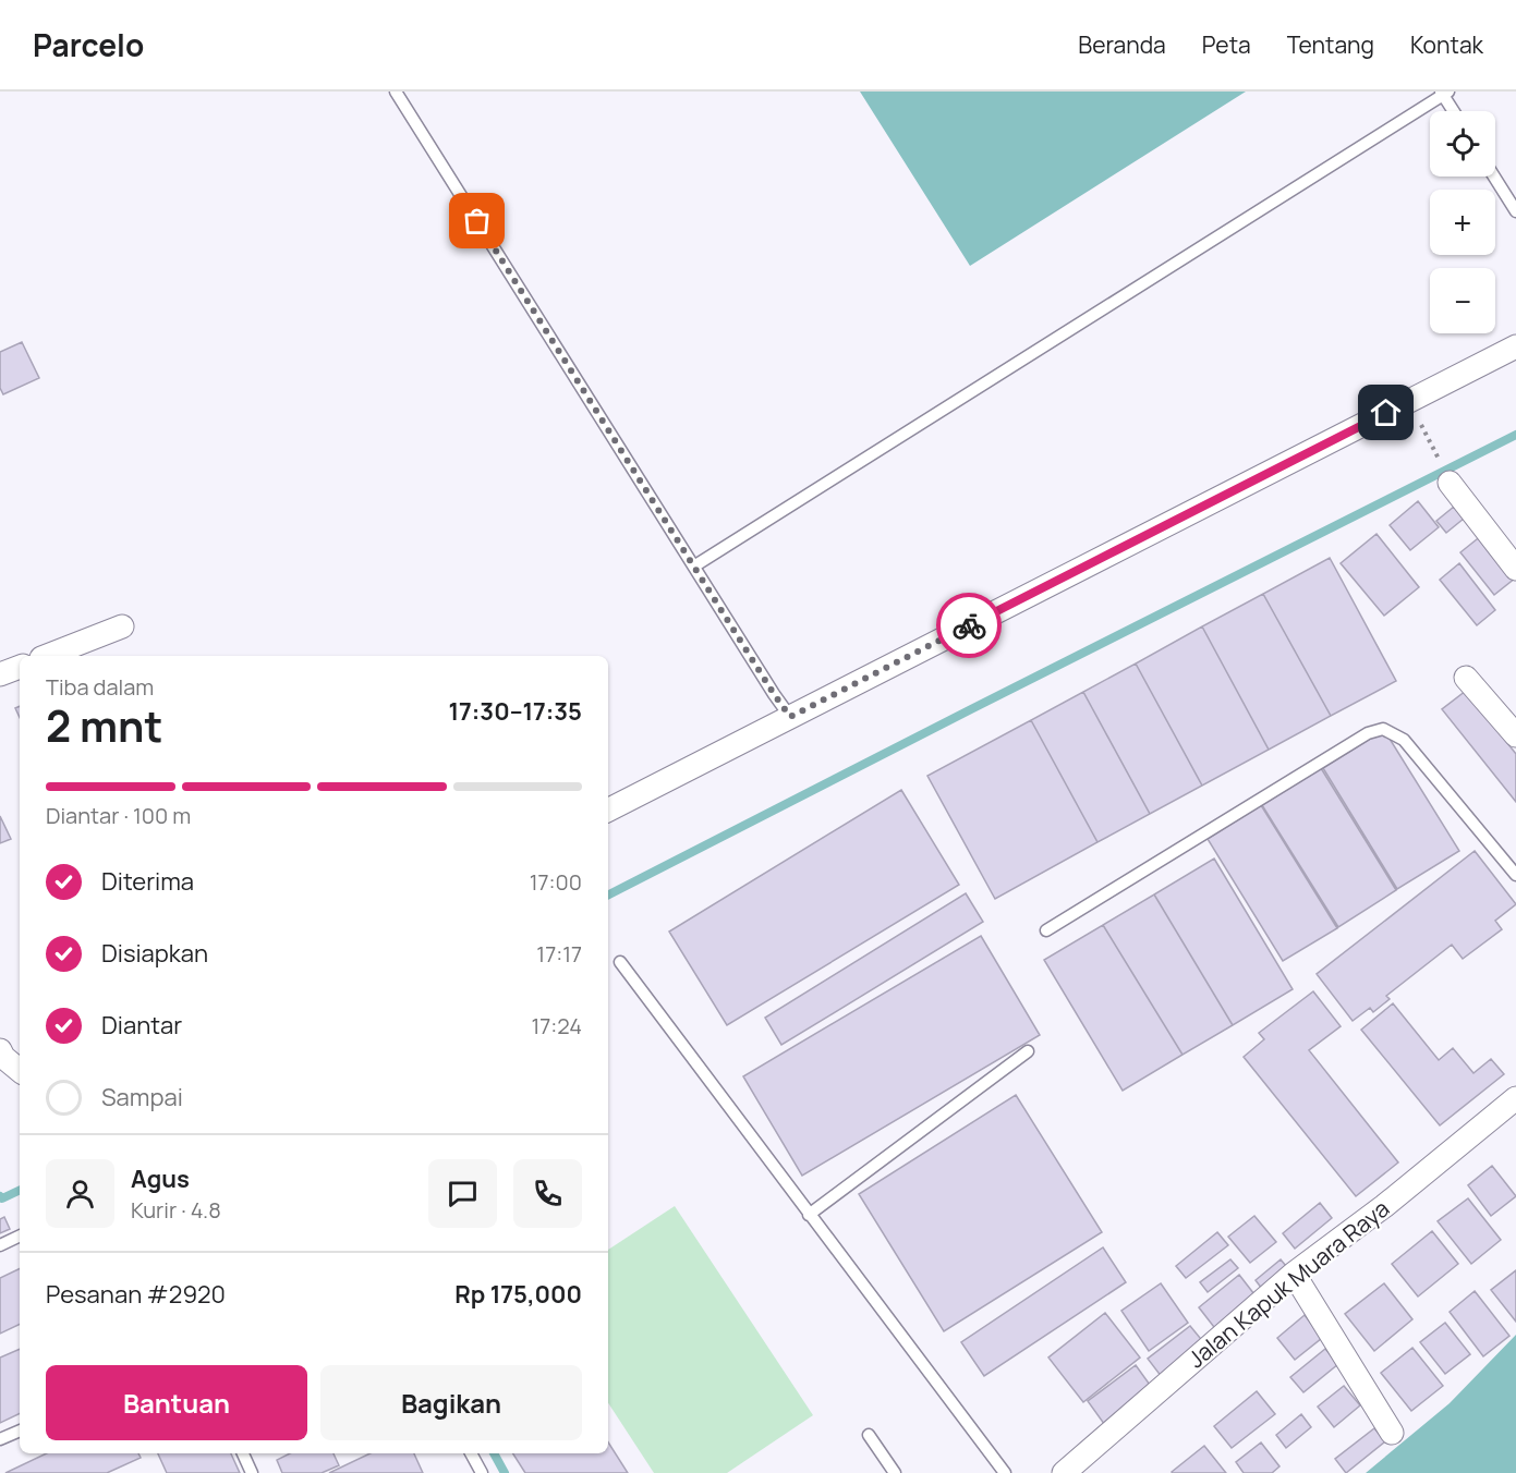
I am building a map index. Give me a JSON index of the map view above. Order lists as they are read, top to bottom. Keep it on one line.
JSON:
{"streets":{"street":["Jalan Kapuk Muara Raya"]},"page":{"header":"Parcelo","nav":["Beranda","Peta","Tentang","Kontak"],"map_buttons":["+","−"],"heading":["2 mnt","Tiba dalam","17:30–17:35"],"panel":["Agus","Kurir · 4.8","Pesanan #2920","Rp 175,000"],"bar":"Diantar · 100 m","list":[["Diterima","17:00"],["Disiapkan","17:17"],["Diantar","17:24"],"Sampai"],"buttons":["Bantuan","Bagikan"]}}
